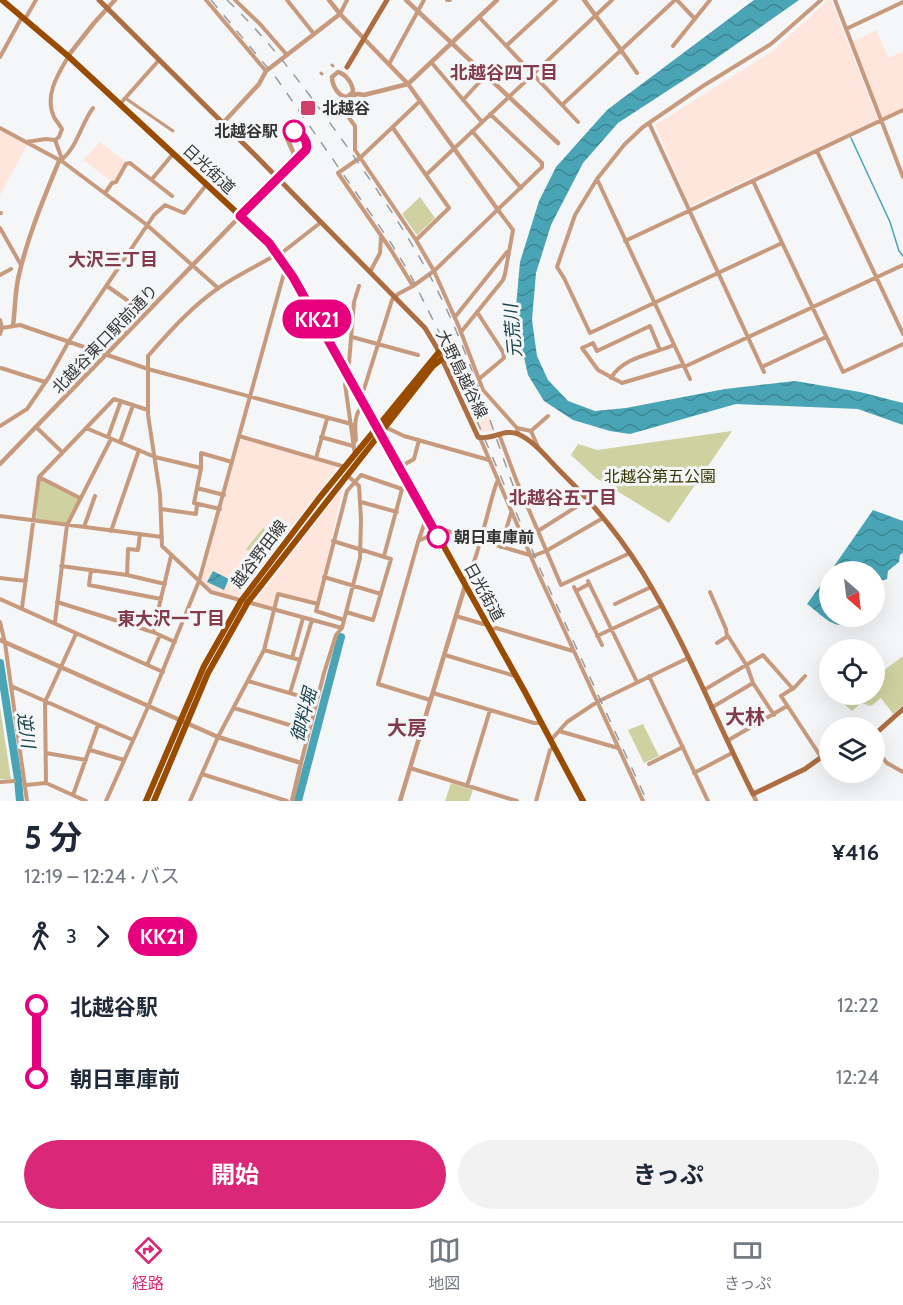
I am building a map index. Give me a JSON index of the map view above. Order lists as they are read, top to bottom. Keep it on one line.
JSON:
{"streets":{"main road":["日光街道","大野島越谷線","越谷野田線"],"street":["北越谷東口駅前通り"]},"crossings":[["日光街道","北越谷東口駅前通り"],["日光街道","越谷野田線"],["北越谷東口駅前通り","大野島越谷線"],["大野島越谷線","越谷野田線"]],"districts":["北越谷四丁目","大沢三丁目","北越谷五丁目","東大沢一丁目","大林","大房"],"water":["元荒川","御料堀","逆川"],"parks":["北越谷第五公園"],"places":{"transit":["北越谷"],"other":["北越谷駅","朝日車庫前"]},"lines":["bus line KK21"],"north":"bottom right","page":{"on_map":"KK21","heading":["5 分","12:19 – 12:24 · バス","¥416"],"legs":["3","KK21"],"list":[{"name":"北越谷駅","value":"12:22"},{"name":"朝日車庫前","value":"12:24"}],"buttons":["開始","きっぷ"],"tabs":["経路","地図","きっぷ"]}}
